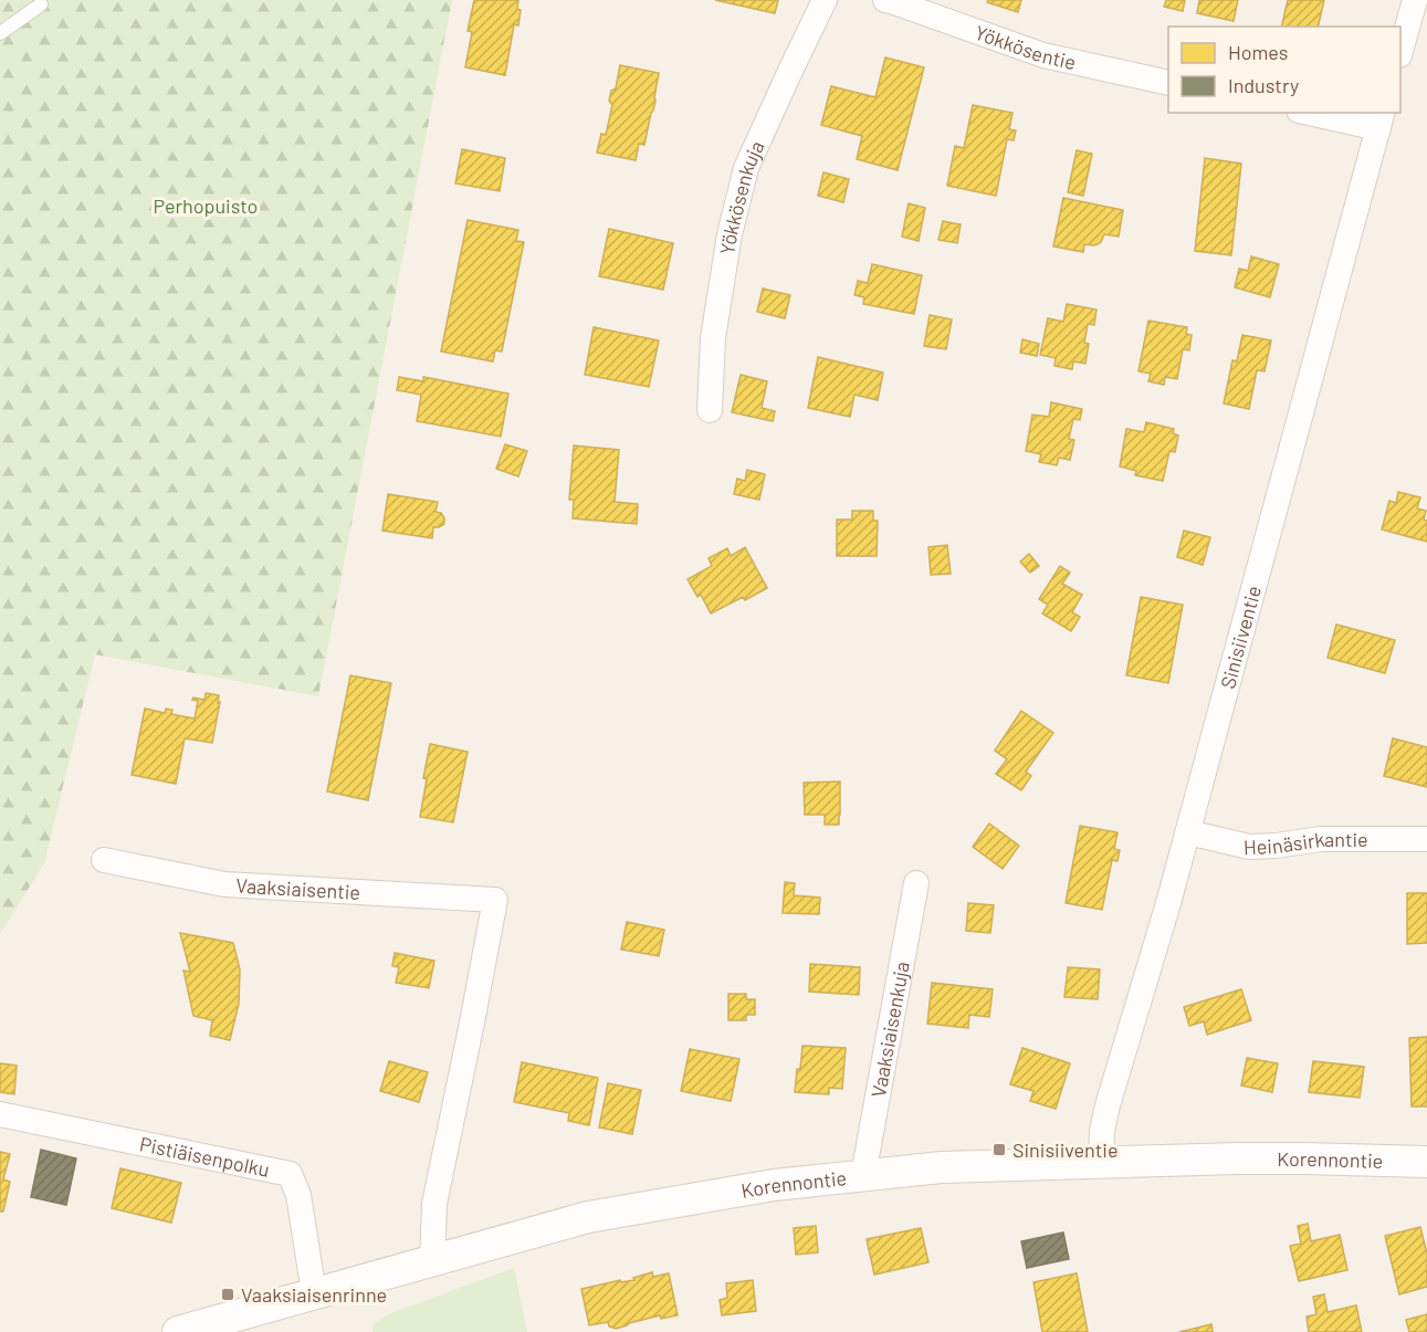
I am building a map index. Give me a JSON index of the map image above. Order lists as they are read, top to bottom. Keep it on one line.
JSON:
{"streets":{"street":["Yökkösentie","Yökkösenkuja","Sinisiiventie","Heinäsirkantie","Vaaksiaisentie","Vaaksiaisenkuja","Pistiäisenpolku","Korennontie"]},"crossings":[["Sinisiiventie","Heinäsirkantie"],["Sinisiiventie","Korennontie"],["Vaaksiaisentie","Korennontie"],["Vaaksiaisenkuja","Korennontie"],["Pistiäisenpolku","Korennontie"]],"parks":["Perhopuisto"],"places":{"transit":["Sinisiiventie","Vaaksiaisenrinne"]},"legend":["Homes","Industry"]}
